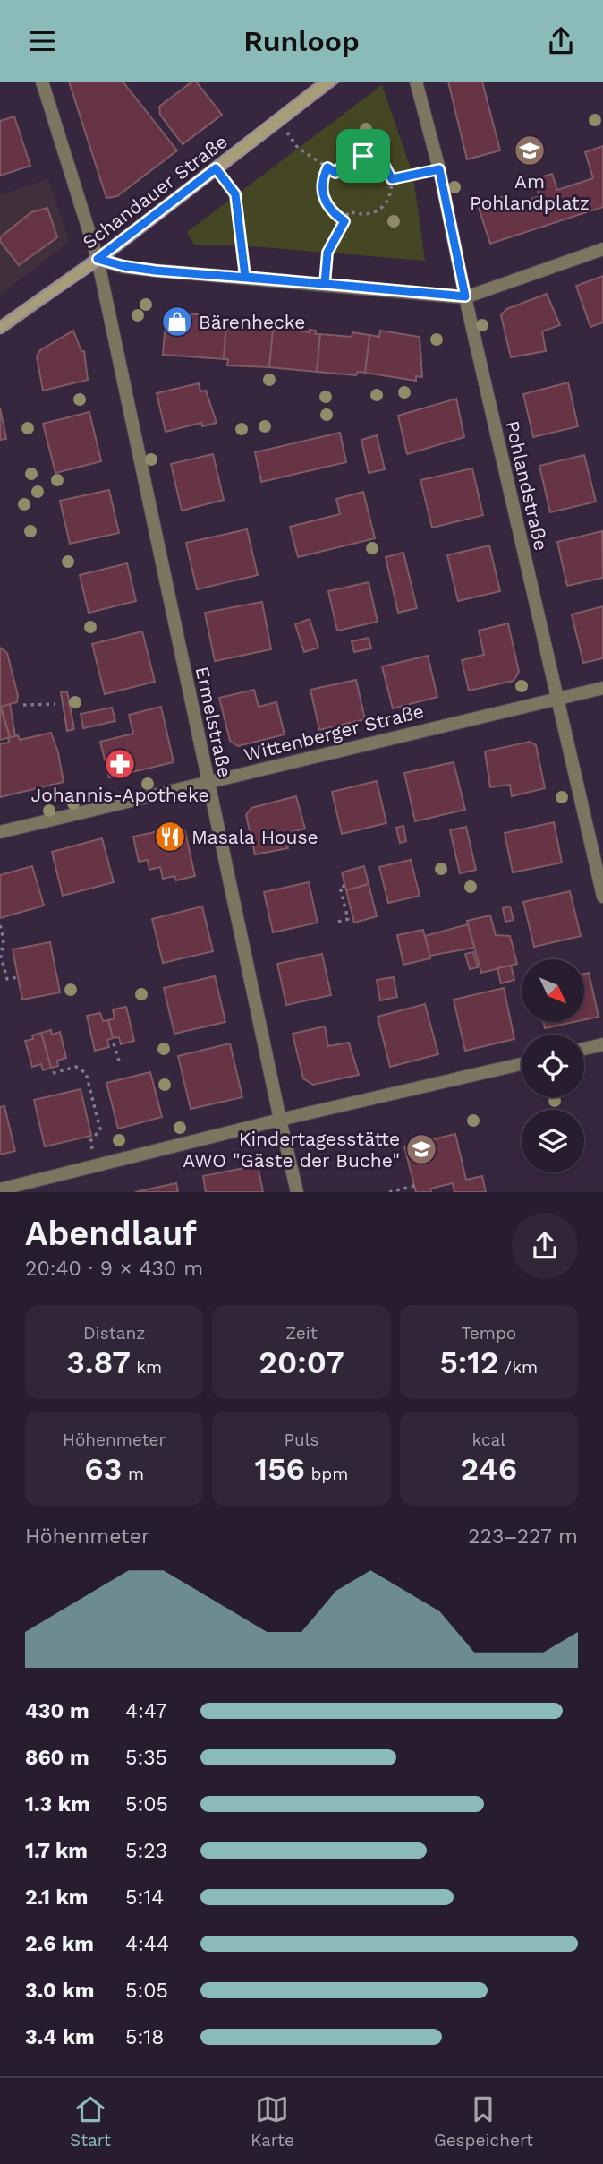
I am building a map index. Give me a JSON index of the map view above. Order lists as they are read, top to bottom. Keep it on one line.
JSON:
{"streets":{"main road":["Schandauer Straße"],"street":["Pohlandstraße","Ermelstraße","Wittenberger Straße"]},"crossings":[["Schandauer Straße","Ermelstraße"],["Pohlandstraße","Wittenberger Straße"],["Ermelstraße","Wittenberger Straße"]],"places":{"school or university":["Am Pohlandplatz","Kindertagesstätte AWO \"Gäste der Buche\""],"shop":["Bärenhecke"],"pharmacy":["Johannis-Apotheke"],"restaurant":["Masala House"]},"north":"bottom right","page":{"header":"Runloop","heading":["Abendlauf","20:40 · 9 × 430 m"],"stats":[["Distanz","3.87 km"],["Zeit","20:07"],["Tempo","5:12 /km"],["Höhenmeter","63 m"],["Puls","156 bpm"],["kcal","246"]],"chart":["Höhenmeter","223–227 m"],"list":[{"name":"430 m","note":"4:47"},{"name":"860 m","note":"5:35"},{"name":"1.3 km","note":"5:05"},{"name":"1.7 km","note":"5:23"},{"name":"2.1 km","note":"5:14"},{"name":"2.6 km","note":"4:44"},{"name":"3.0 km","note":"5:05"},{"name":"3.4 km","note":"5:18"}],"tabs":["Start","Karte","Gespeichert"]}}
